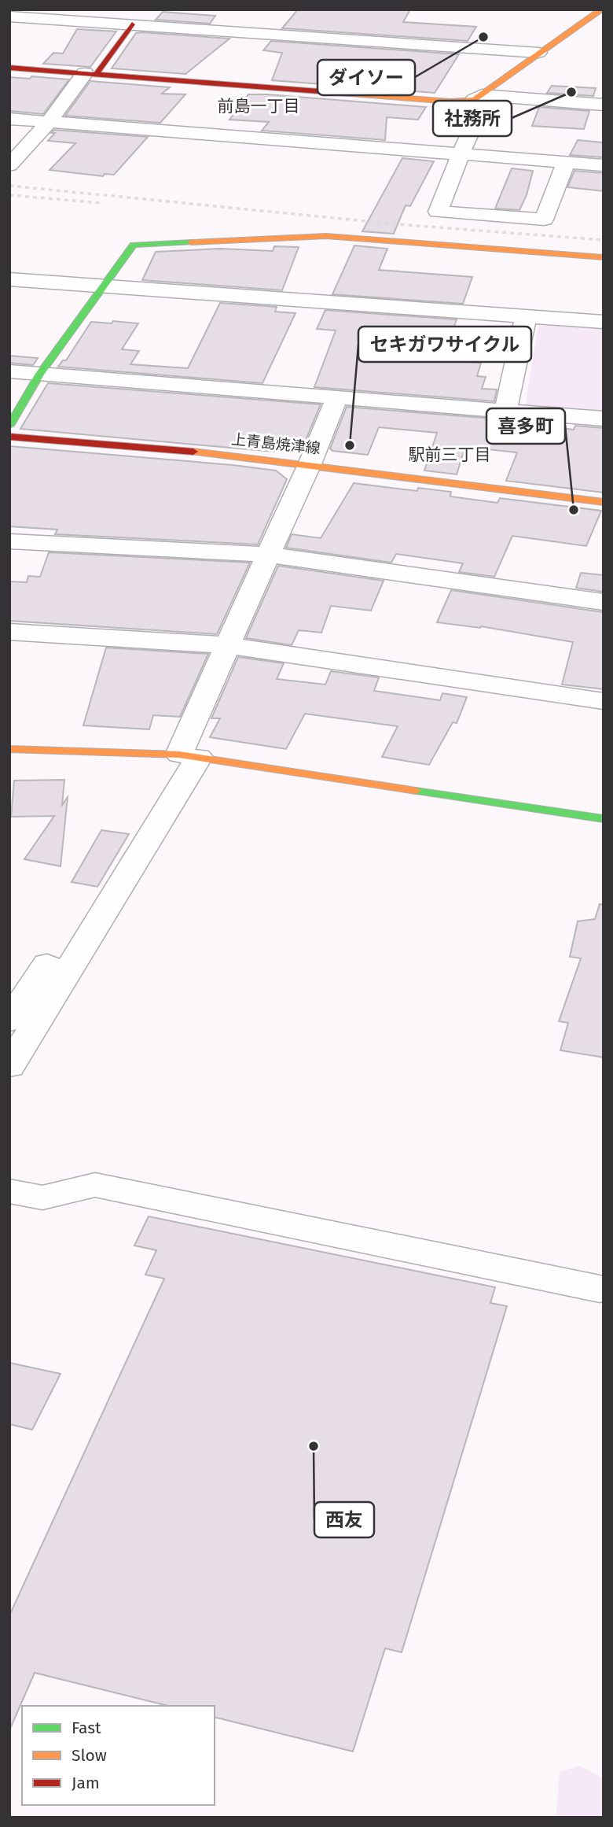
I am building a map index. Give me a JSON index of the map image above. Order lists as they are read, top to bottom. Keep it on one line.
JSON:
{"streets":{"street":["上青島焼津線"]},"districts":["前島一丁目","駅前三丁目"],"places":["ダイソー","社務所","セキガワサイクル","喜多町","西友"],"legend":["Fast","Slow","Jam"]}
